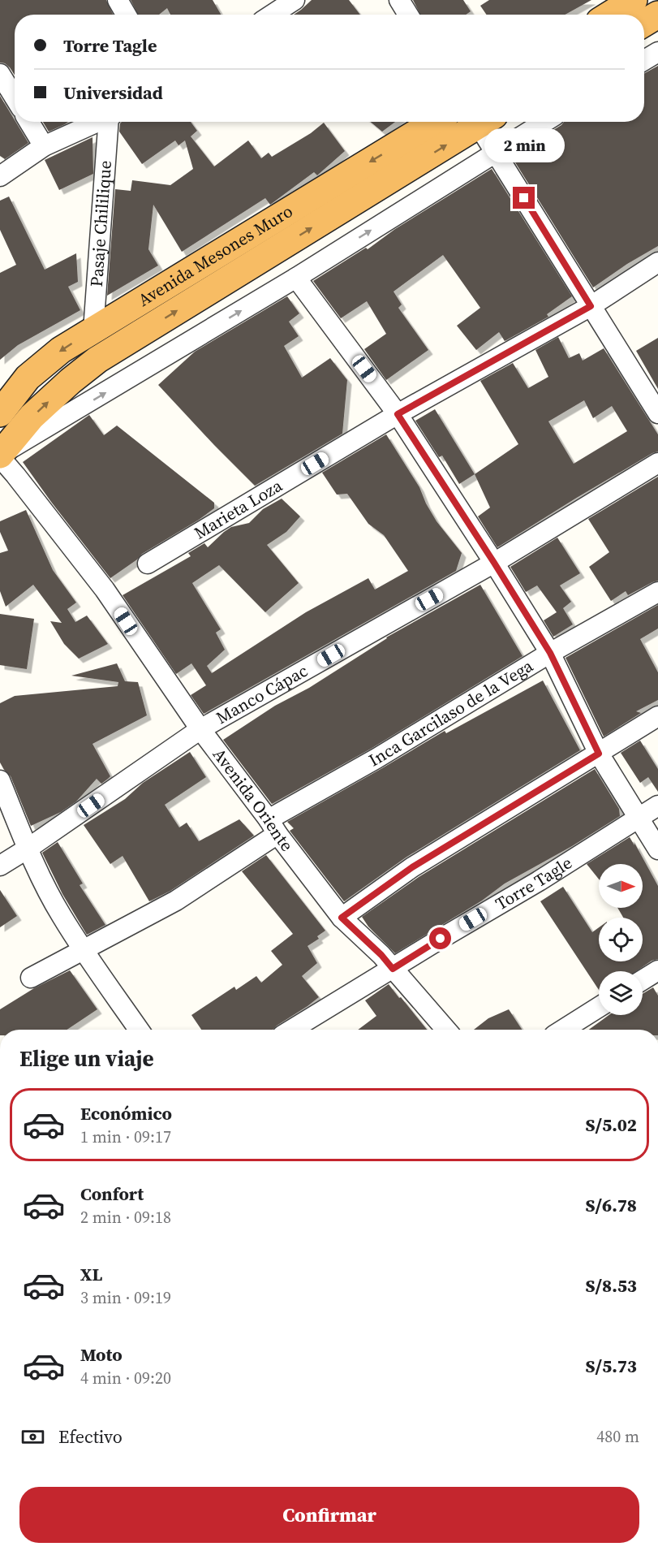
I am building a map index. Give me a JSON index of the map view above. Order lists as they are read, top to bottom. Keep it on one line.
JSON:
{"streets":{"highway":["Avenida Mesones Muro"],"street":["Pasaje Chililique","Marieta Loza","Manco Cápac","Inca Garcilaso de la Vega","Avenida Oriente","Torre Tagle"]},"crossings":[["Pasaje Chililique","Avenida Mesones Muro"],["Manco Cápac","Avenida Oriente"],["Inca Garcilaso de la Vega","Avenida Oriente"],["Avenida Oriente","Torre Tagle"]],"north":"right","page":{"banner":["Torre Tagle","Universidad"],"bubble":"2 min","heading":"Elige un viaje","list":[{"name":"Económico","note":"1 min · 09:17","value":"S/5.02"},{"name":"Confort","note":"2 min · 09:18","value":"S/6.78"},{"name":"XL","note":"3 min · 09:19","value":"S/8.53"},{"name":"Moto","note":"4 min · 09:20","value":"S/5.73"}],"pay":["Efectivo","480 m"],"buttons":"Confirmar"}}
